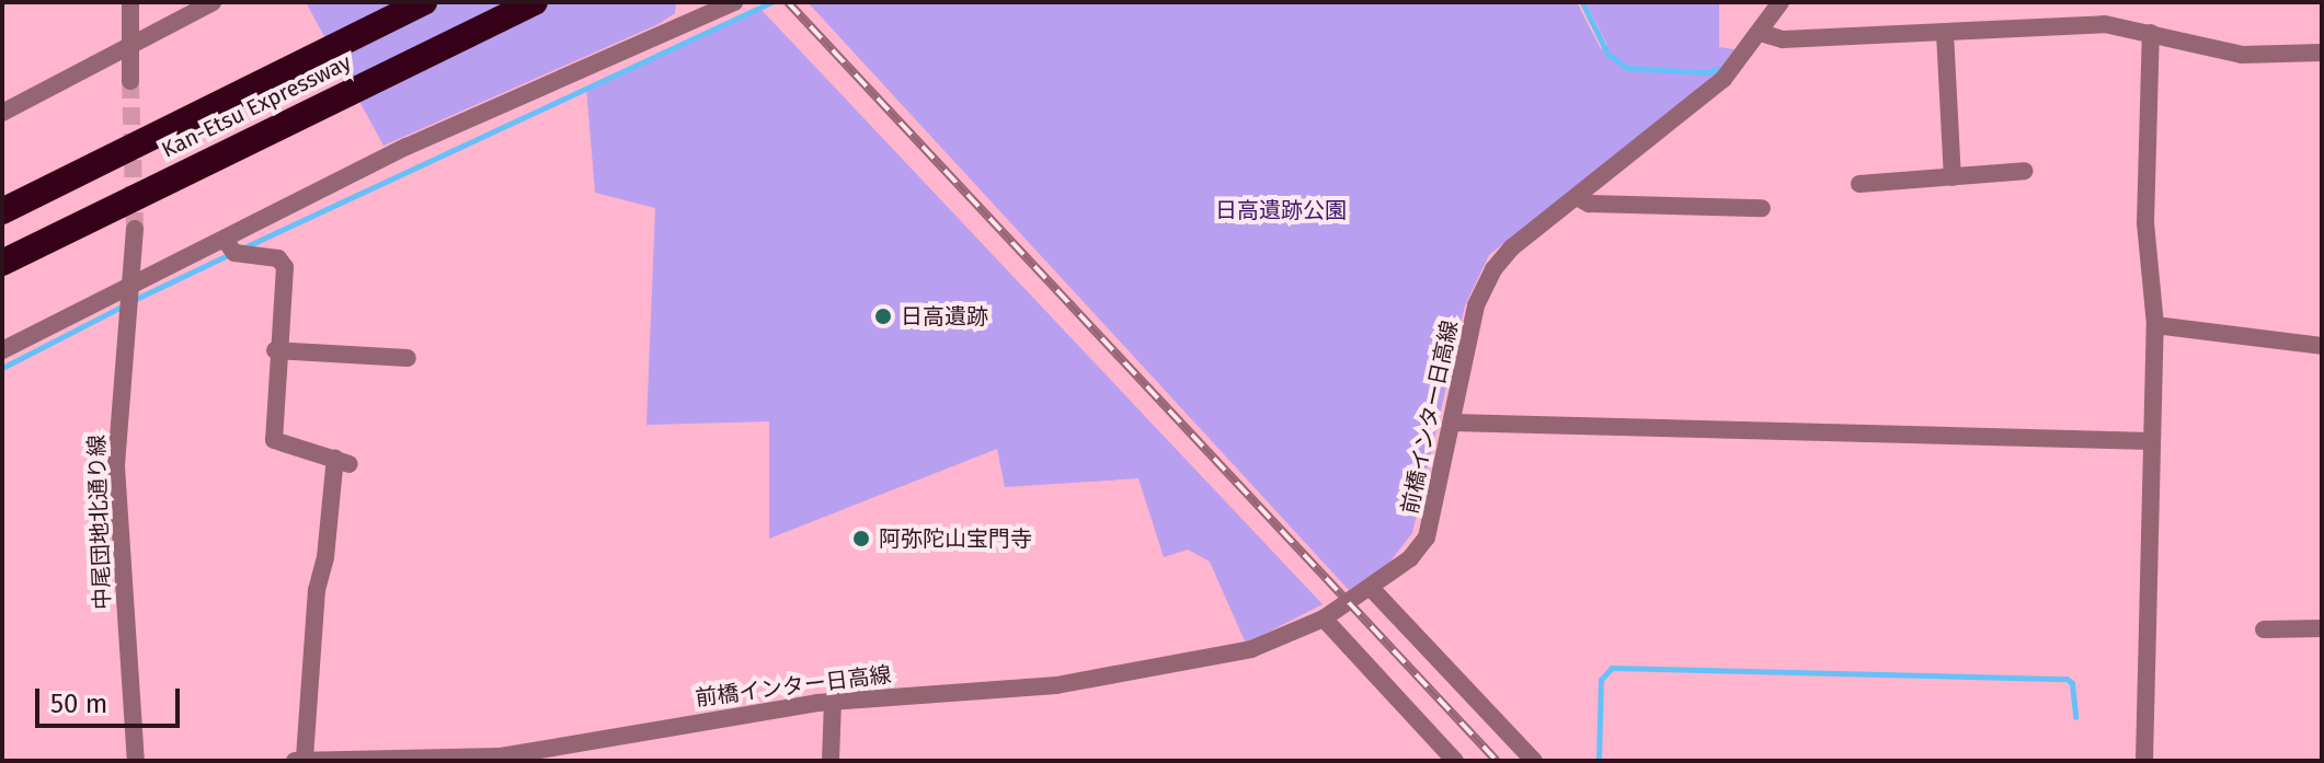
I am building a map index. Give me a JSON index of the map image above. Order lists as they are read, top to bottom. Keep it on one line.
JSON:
{"streets":{"highway":["Kan-Etsu Expressway"],"street":["前橋インター日高線","中尾団地北通り線"]},"parks":["日高遺跡公園"],"places":["日高遺跡","阿弥陀山宝門寺"],"scale_bar":"50 m"}
